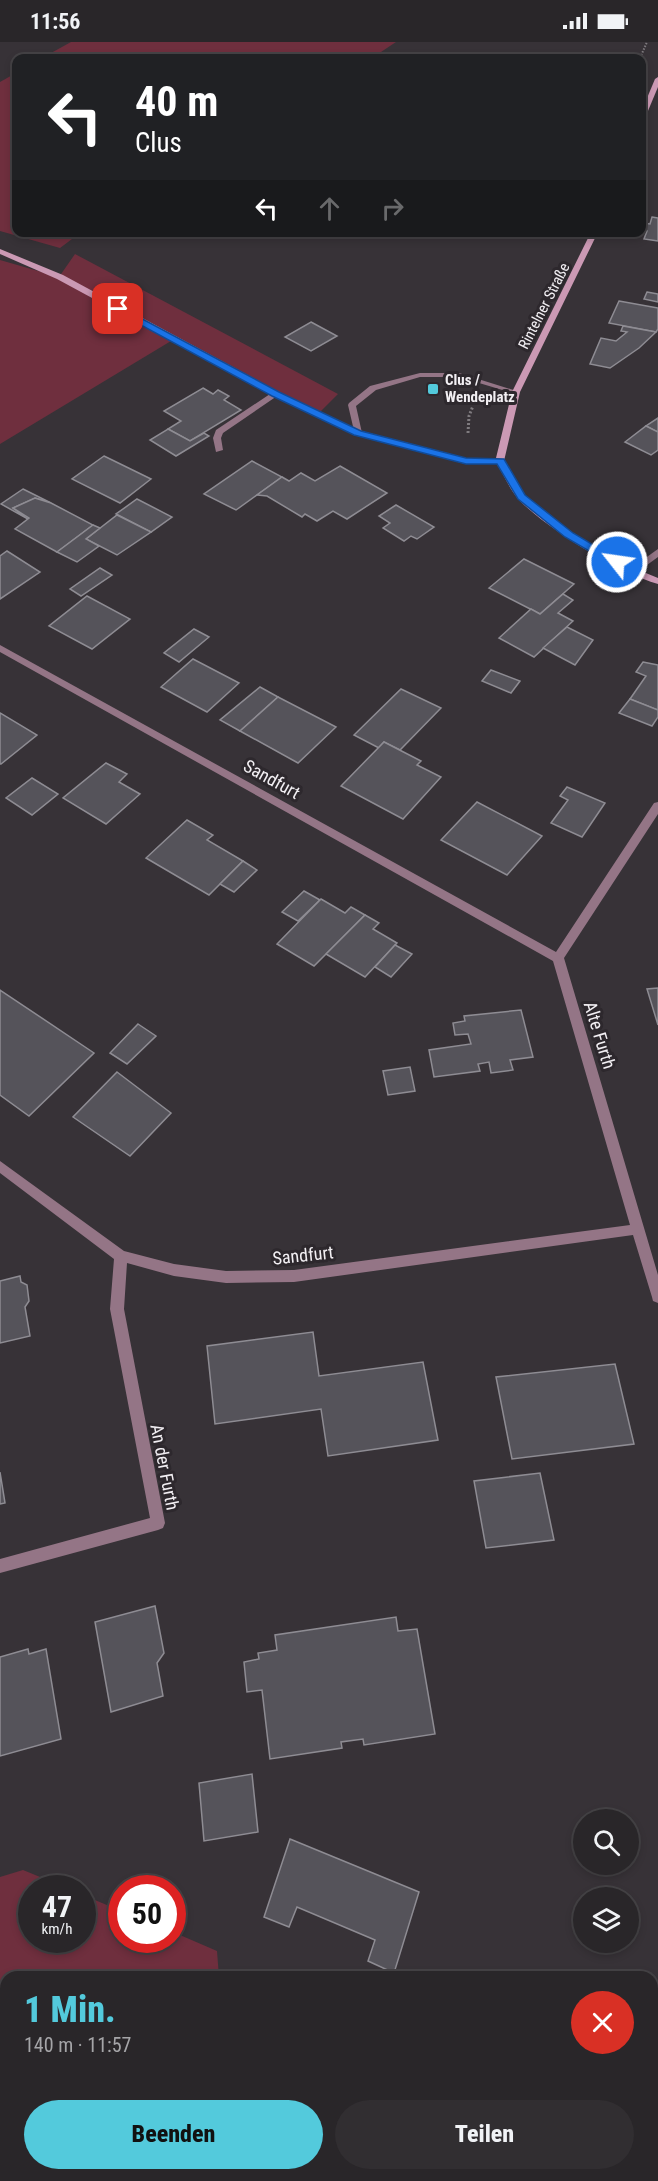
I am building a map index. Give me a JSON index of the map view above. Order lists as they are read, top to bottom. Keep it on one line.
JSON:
{"streets":{"main road":["Rintelner Straße"],"street":["Sandfurt","Alte Furth","An der Furth"]},"crossings":[["Sandfurt","Alte Furth"],["Sandfurt","An der Furth"]],"places":{"transit":["Clus / Wendeplatz"]},"page":{"status":"11:56","turn":["40 m","Clus"],"speed":"47 km/h","limit":"50","heading":["1 Min.","140 m · 11:57"],"buttons":["Beenden","Teilen"]}}
